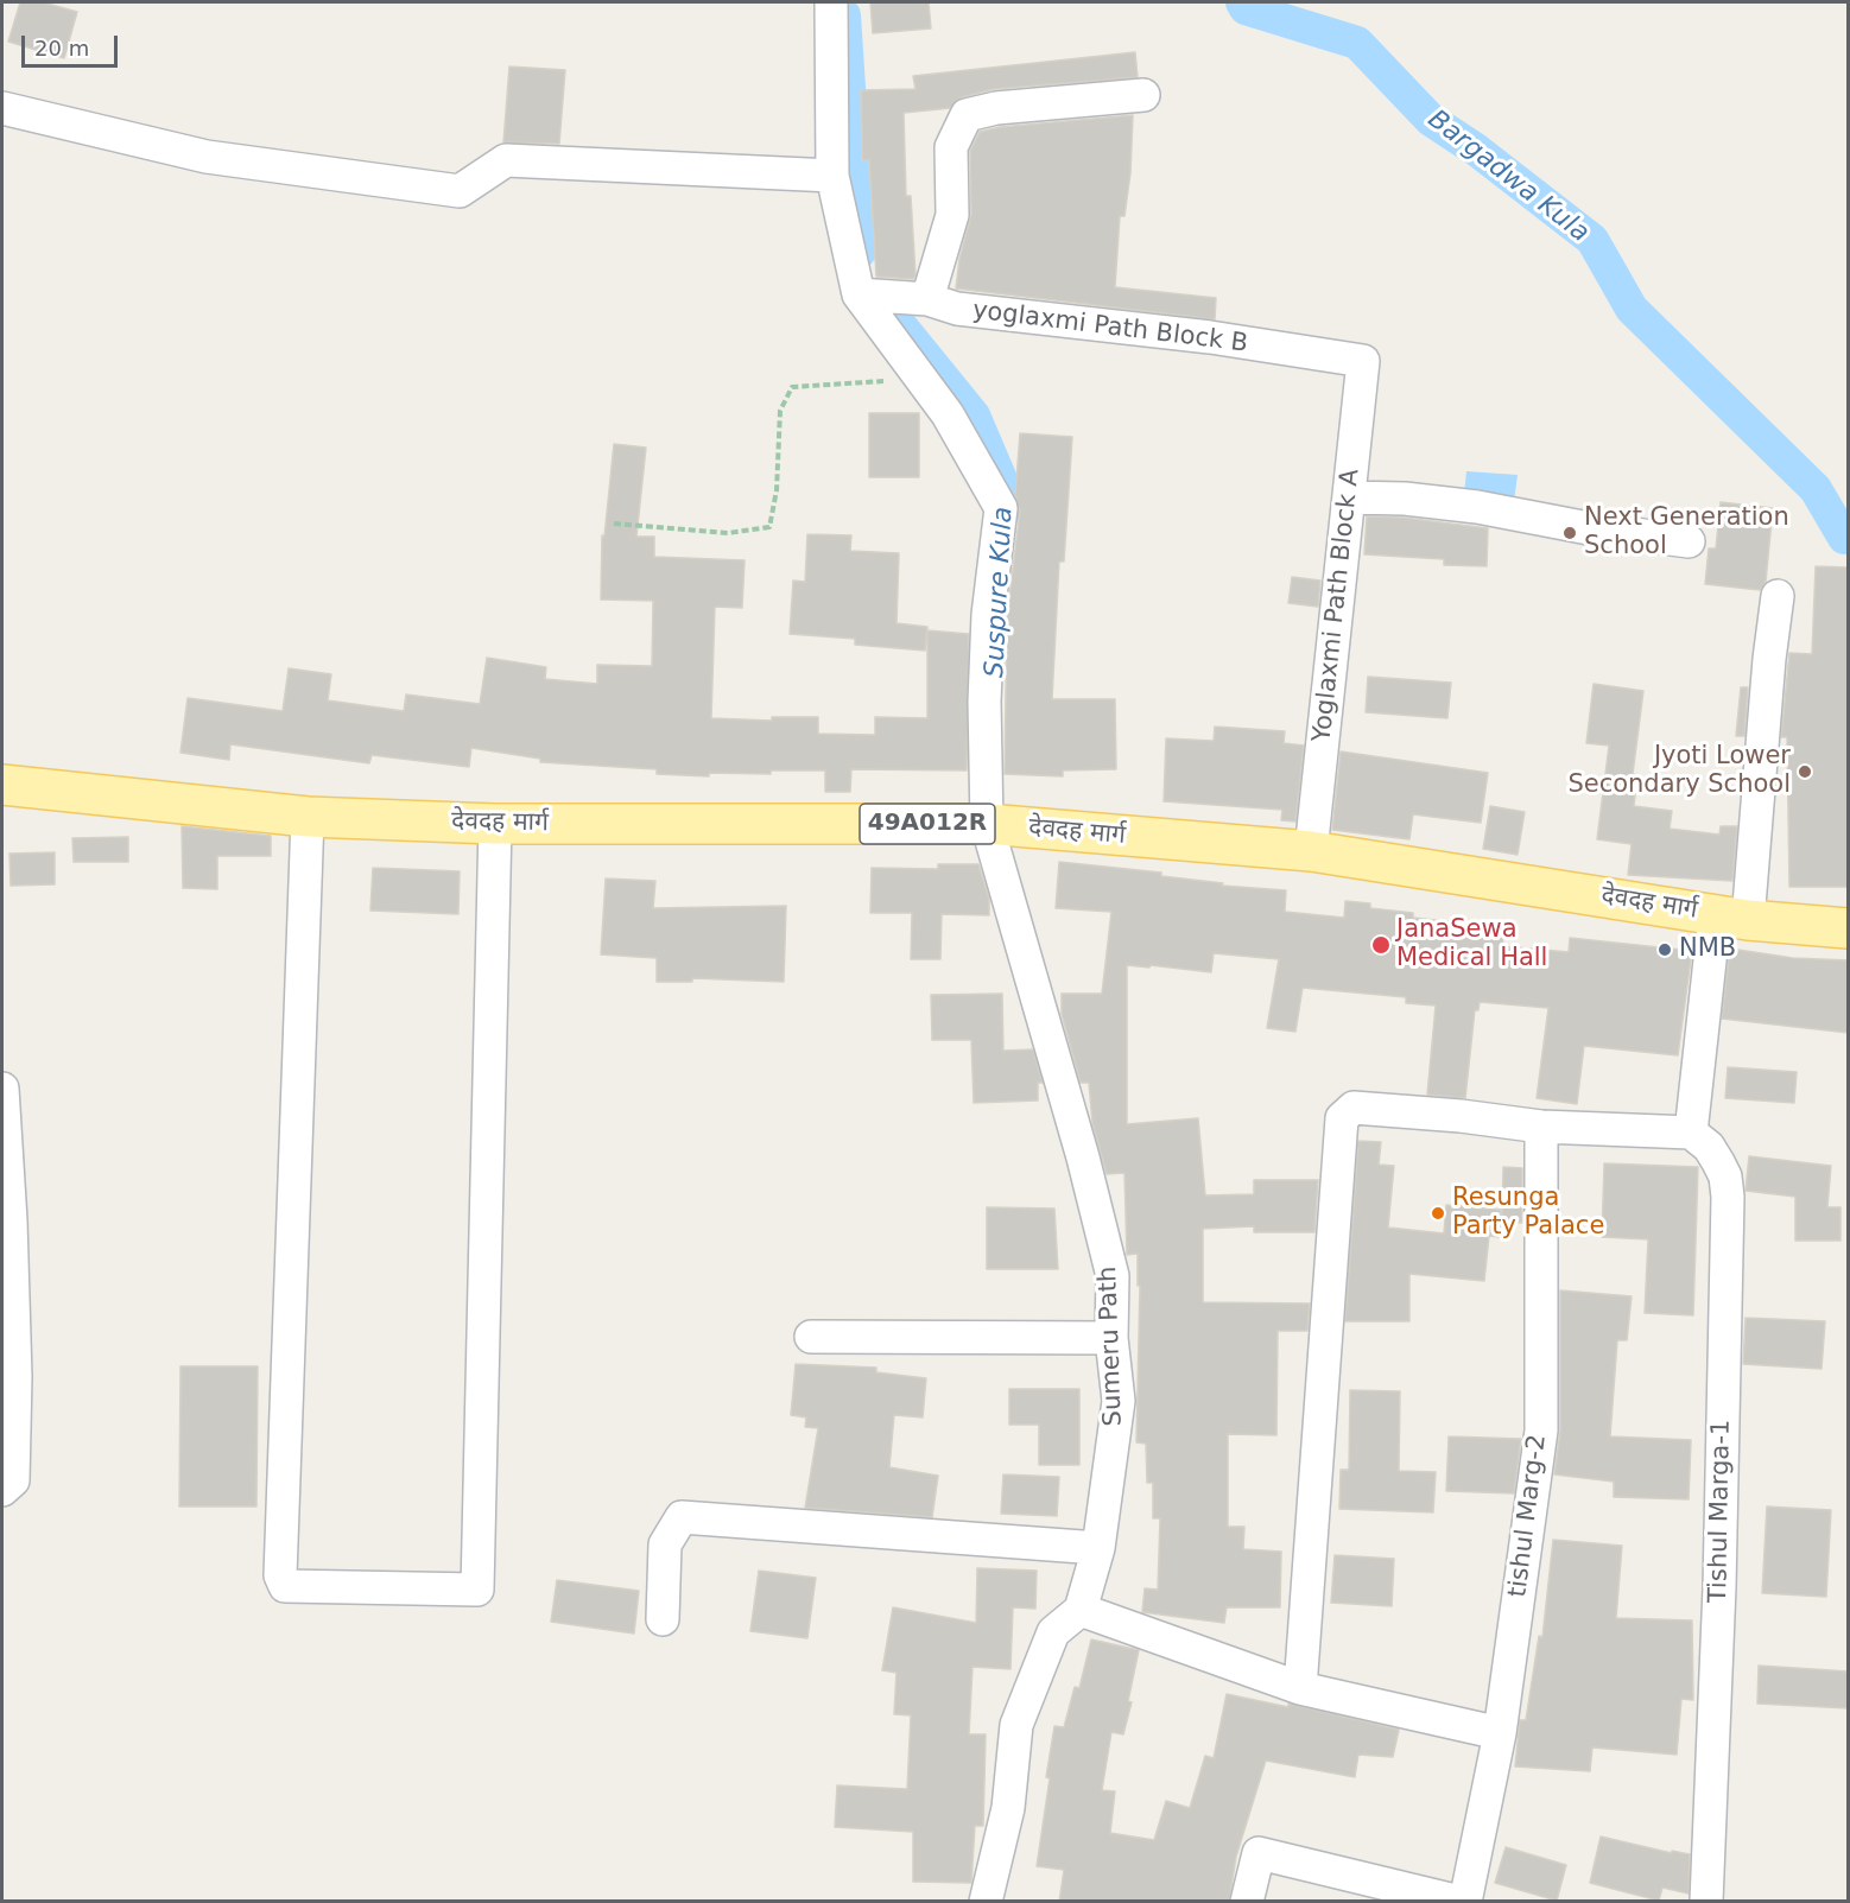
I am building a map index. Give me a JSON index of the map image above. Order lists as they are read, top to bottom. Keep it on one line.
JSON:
{"streets":{"main road":["देवदह मार्ग","49A012R"],"street":["yoglaxmi Path Block B","Yoglaxmi Path Block A","Sumeru Path","Tishul Marga-1","tishul Marg-2"]},"crossings":[["yoglaxmi Path Block B","Yoglaxmi Path Block A"],["yoglaxmi Path Block B","Sumeru Path"],["Yoglaxmi Path Block A","देवदह मार्ग"],["देवदह मार्ग","Sumeru Path"]],"water":["Bargadwa Kula","Suspure Kula"],"places":["Next Generation School","Jyoti Lower Secondary School","JanaSewa Medical Hall","NMB","Resunga Party Palace"],"scale_bar":"20 m"}
